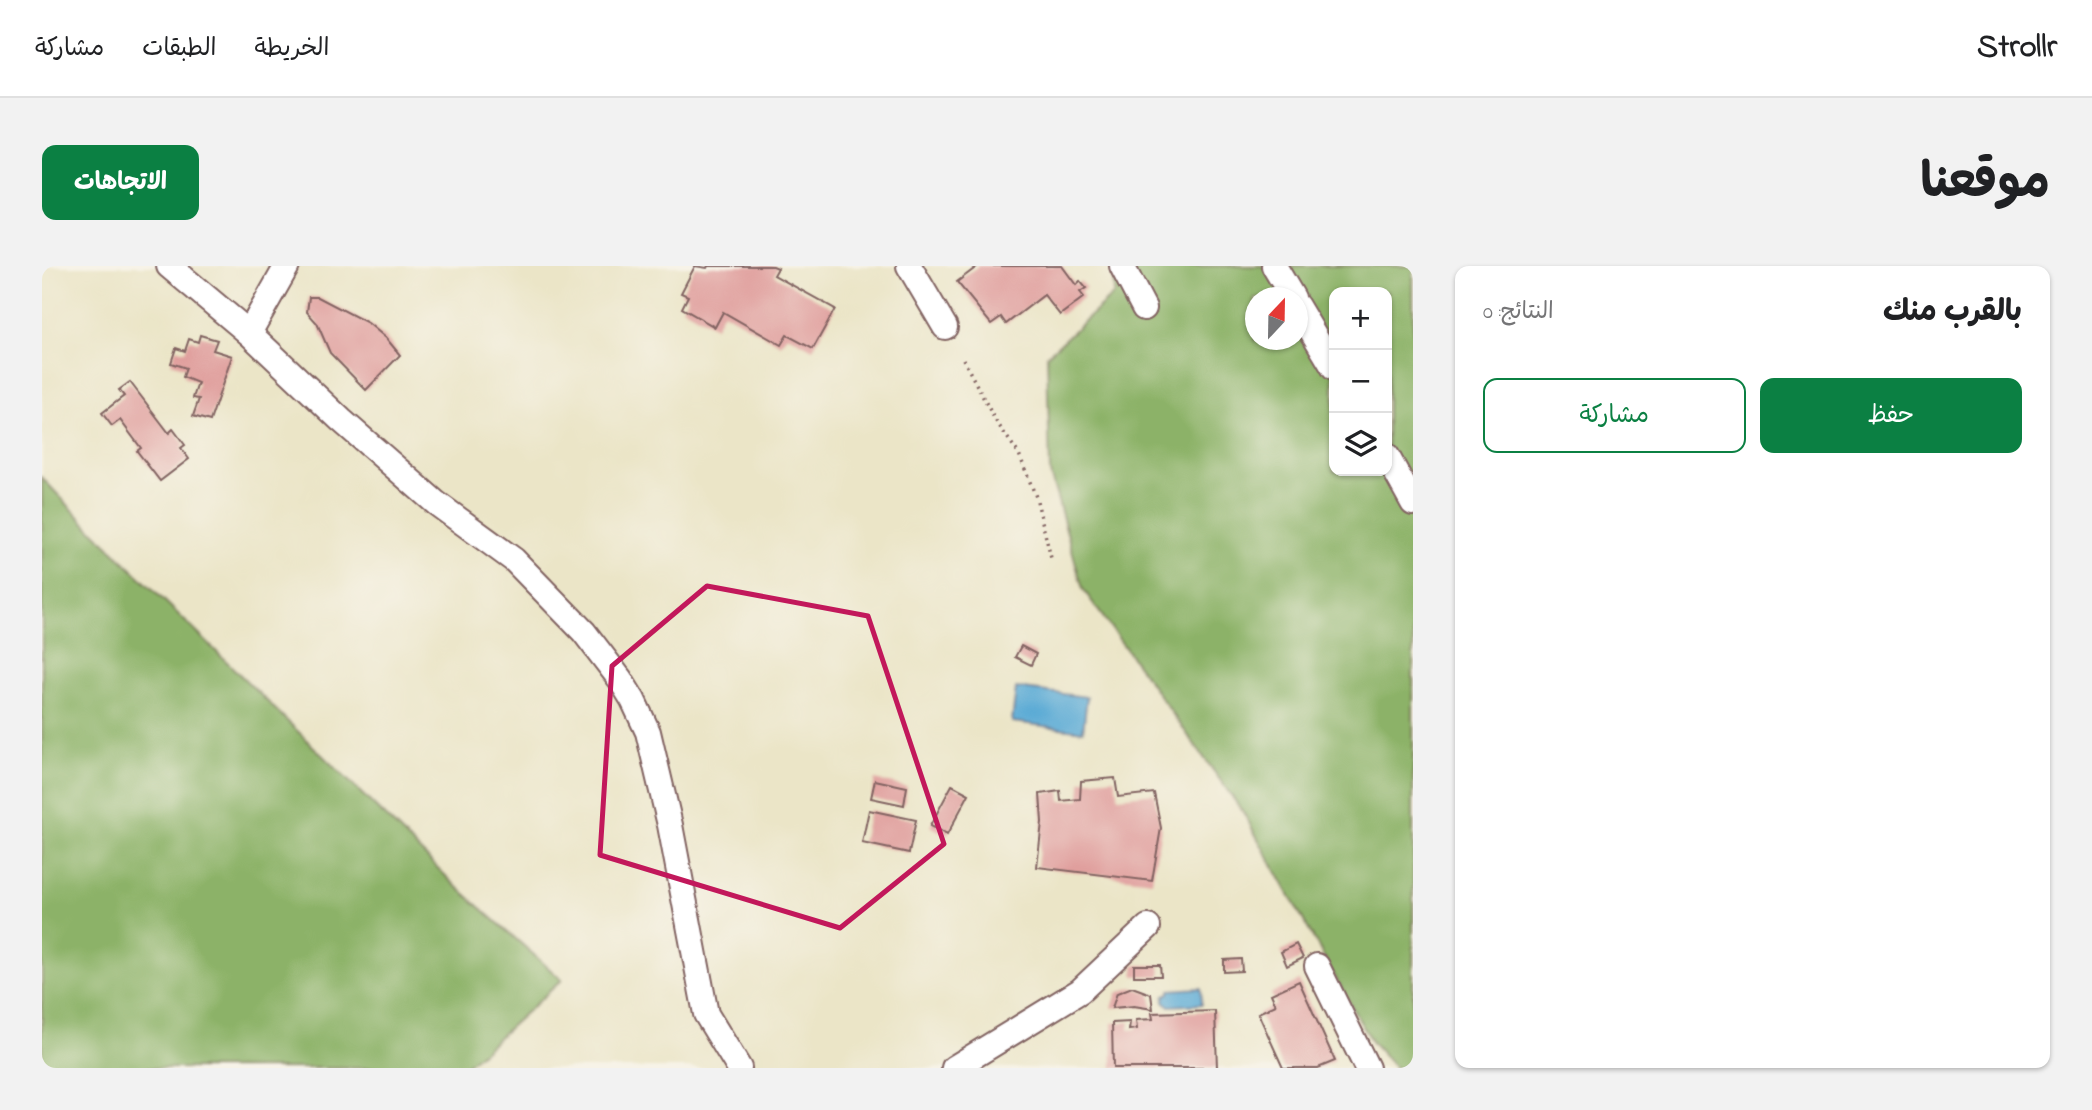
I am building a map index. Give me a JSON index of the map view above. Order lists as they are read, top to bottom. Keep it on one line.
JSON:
{"north":"top","page":{"header":"Strollr","nav":["الخريطة","الطبقات","مشاركة"],"title":"موقعنا","buttons":["الاتجاهات",["حفظ","مشاركة"]],"heading":["بالقرب منك","النتائج: 0"],"map_buttons":["+","−"]}}
